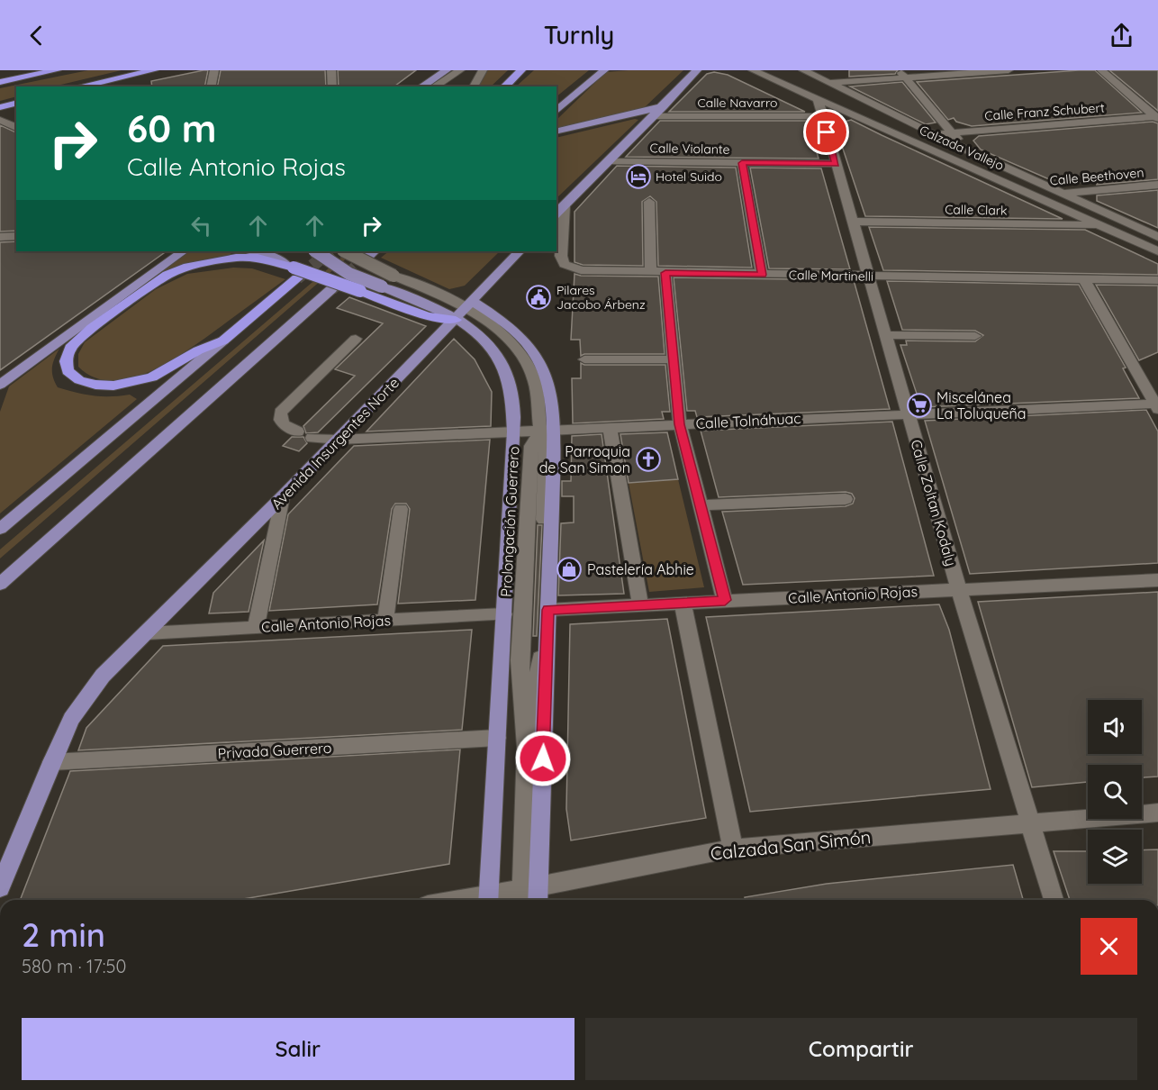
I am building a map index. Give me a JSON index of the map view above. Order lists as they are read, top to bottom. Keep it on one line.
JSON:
{"streets":{"main road":["Avenida Insurgentes Norte","Prolongación Guerrero"],"street":["Calle Navarro","Calle Franz Schubert","Calzada Vallejo","Calle Violante","Calle Beethoven","Calle Clark","Calle Martinelli","Calle Tolnáhuac","Calle Zoltan Kodaly","Calle Antonio Rojas","Privada Guerrero","Calzada San Simón"]},"crossings":[["Calle Navarro","Calle Zoltan Kodaly"],["Calle Franz Schubert","Calzada Vallejo"],["Calzada Vallejo","Calle Beethoven"],["Calzada Vallejo","Calle Clark"],["Calzada Vallejo","Calle Zoltan Kodaly"],["Calle Violante","Calle Zoltan Kodaly"],["Calle Clark","Calle Zoltan Kodaly"],["Calle Martinelli","Calle Zoltan Kodaly"],["Calle Tolnáhuac","Avenida Insurgentes Norte"],["Calle Tolnáhuac","Calle Zoltan Kodaly"],["Calle Tolnáhuac","Prolongación Guerrero"],["Avenida Insurgentes Norte","Prolongación Guerrero"],["Avenida Insurgentes Norte","Calle Antonio Rojas"],["Avenida Insurgentes Norte","Privada Guerrero"],["Calle Zoltan Kodaly","Calle Antonio Rojas"],["Calle Zoltan Kodaly","Calzada San Simón"],["Prolongación Guerrero","Calle Antonio Rojas"],["Prolongación Guerrero","Privada Guerrero"],["Prolongación Guerrero","Calzada San Simón"]],"places":{"hotel":["Hotel Suido"],"public building":["Pilares Jacobo Árbenz"],"supermarket":["Miscelánea La Toluqueña"],"church":["Parroquia de San Simon"],"shop":["Pastelería Abhie"]},"page":{"header":"Turnly","turn":["60 m","Calle Antonio Rojas"],"heading":["2 min","580 m · 17:50"],"buttons":["Salir","Compartir"]}}
